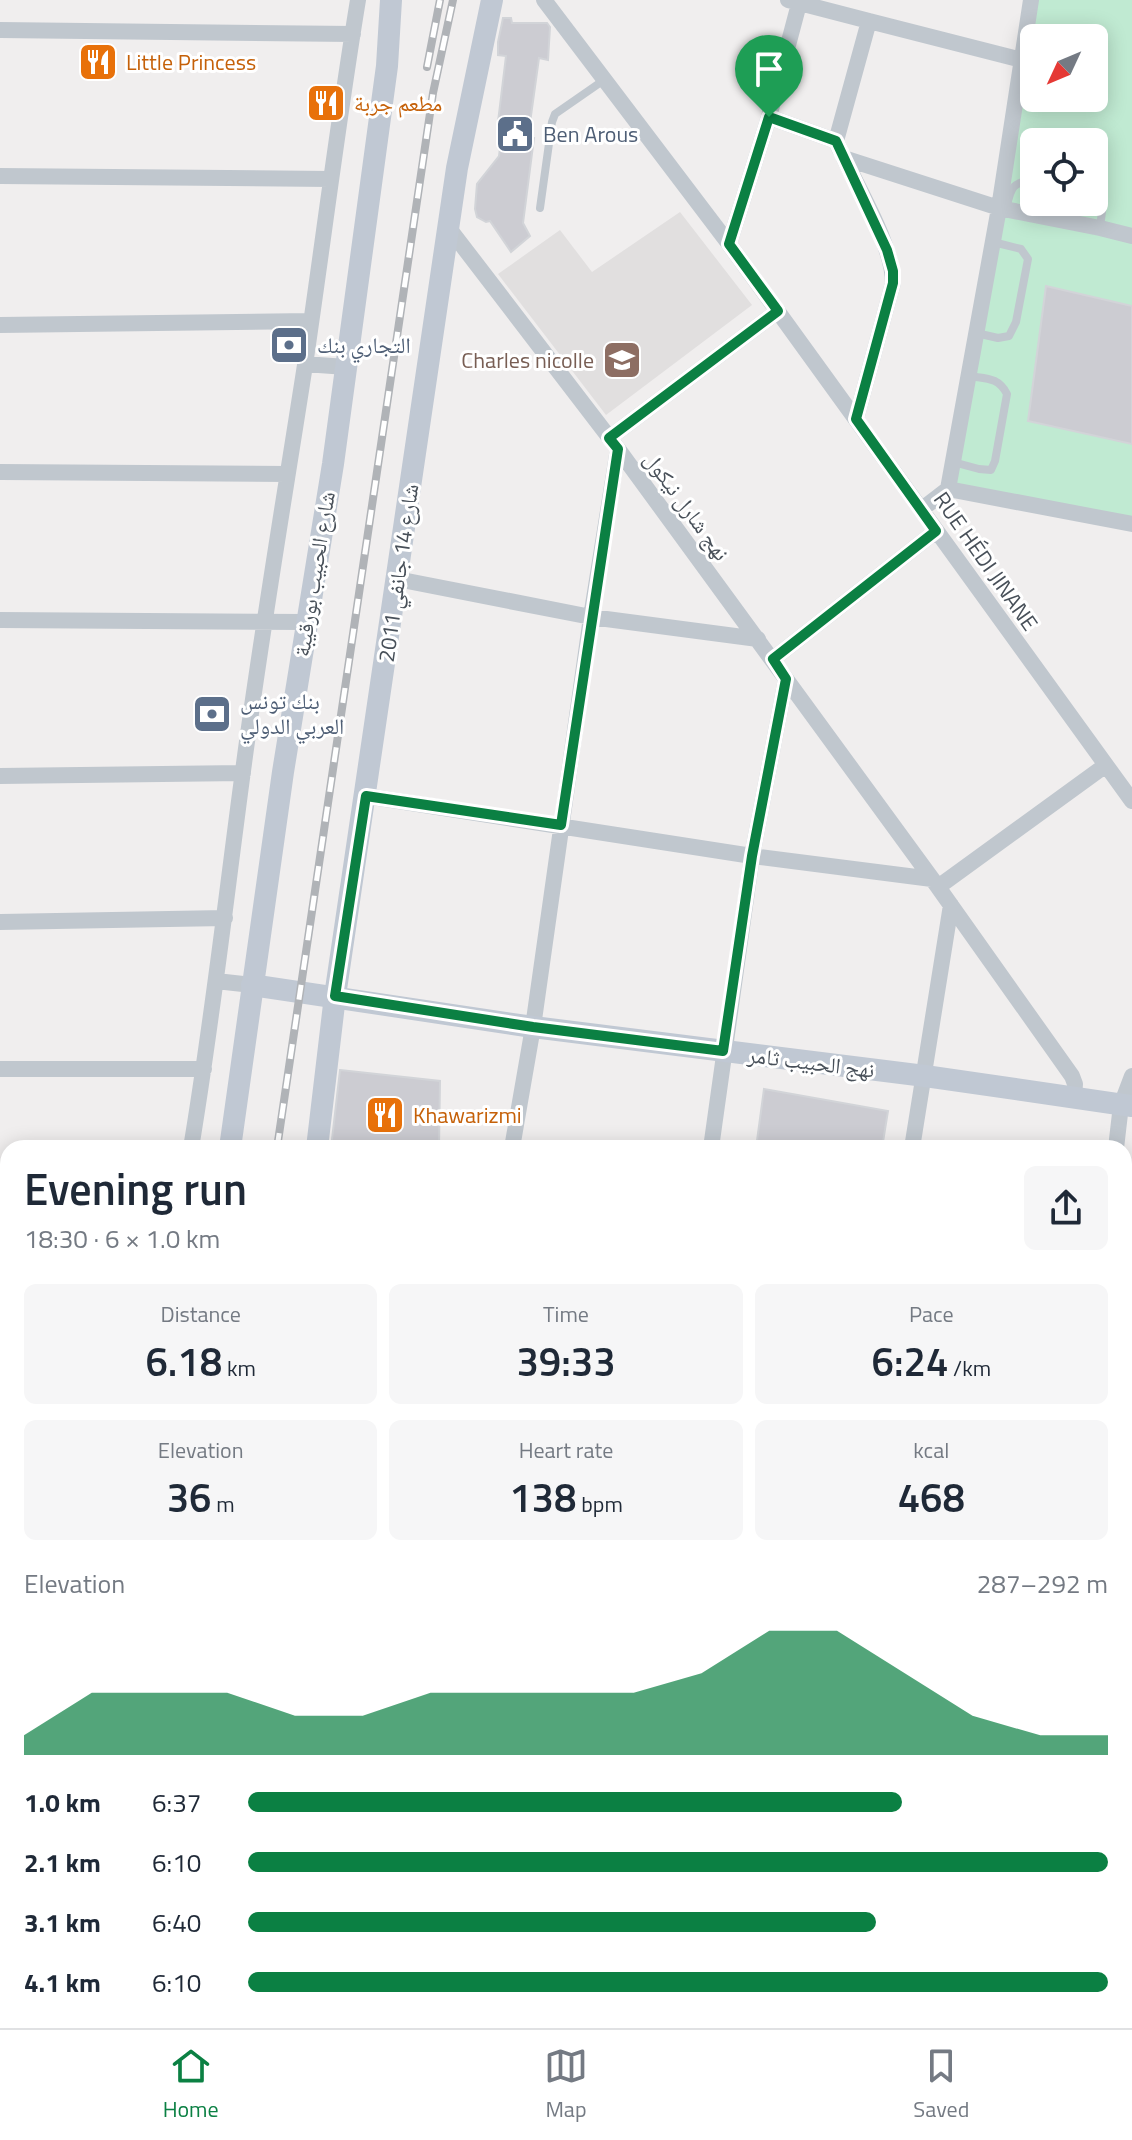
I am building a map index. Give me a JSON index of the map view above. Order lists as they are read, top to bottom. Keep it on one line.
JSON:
{"streets":{"street":["نهج شارل نيكول","RUE HÉDI JINANE","شارع 14 جانفي 2011","شارع الحبيب بورقيبة","نهج الحبيب ثامر"]},"crossings":[["نهج شارل نيكول","شارع 14 جانفي 2011"],["نهج شارل نيكول","نهج الحبيب ثامر"],["شارع 14 جانفي 2011","نهج الحبيب ثامر"],["شارع الحبيب بورقيبة","نهج الحبيب ثامر"]],"places":{"restaurant":["Little Princess","مطعم جربة","Khawarizmi"],"public building":["Ben Arous"],"bank":["التجاري بنك","بنك تونس العربي الدولي"],"school or university":["Charles nicolle"]},"north":"bottom left","page":{"heading":["Evening run","18:30 · 6 × 1.0 km"],"stats":[["Distance","6.18 km"],["Time","39:33"],["Pace","6:24 /km"],["Elevation","36 m"],["Heart rate","138 bpm"],["kcal","468"]],"chart":["Elevation","287–292 m"],"list":[{"name":"1.0 km","note":"6:37"},{"name":"2.1 km","note":"6:10"},{"name":"3.1 km","note":"6:40"},{"name":"4.1 km","note":"6:10"}],"tabs":["Home","Map","Saved"]}}
